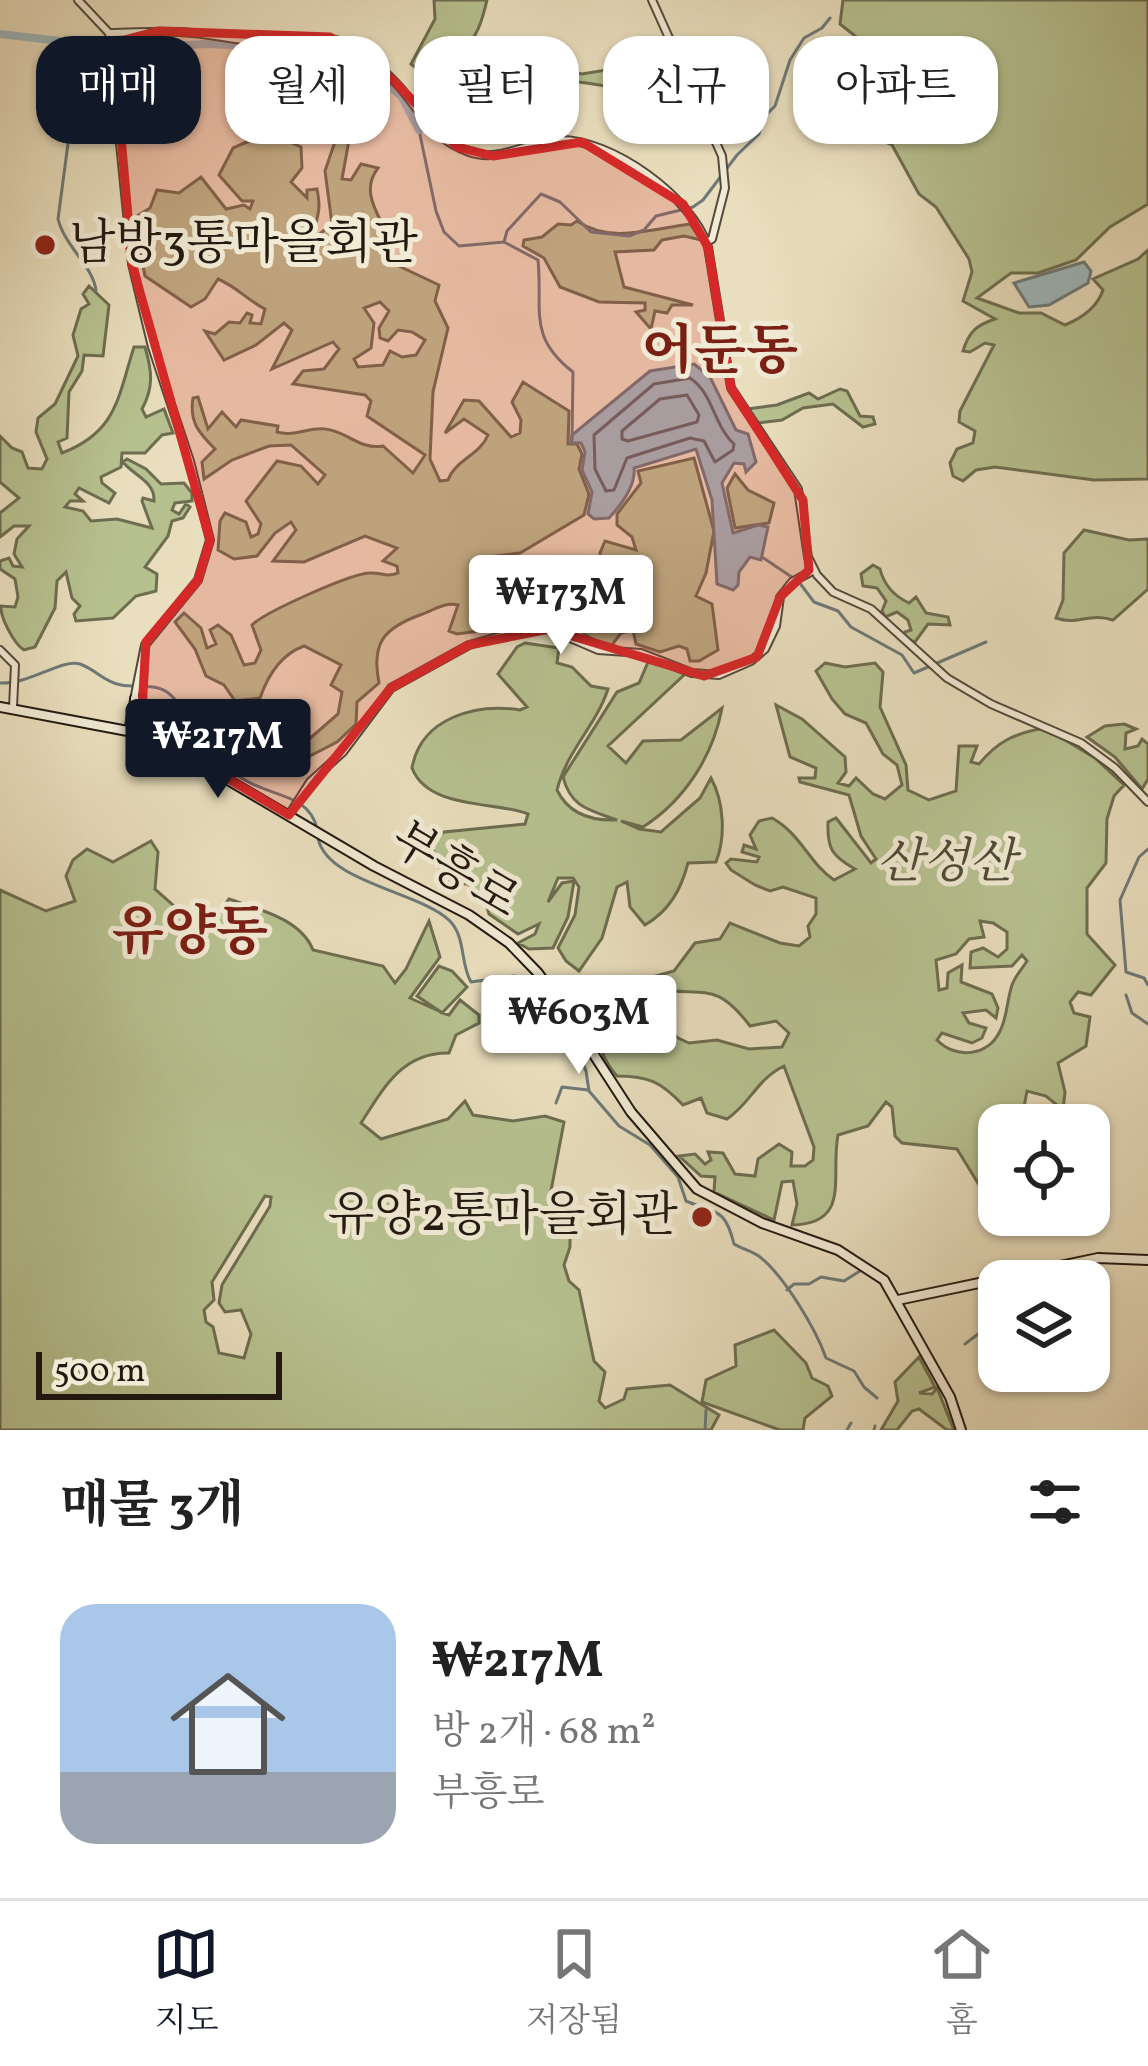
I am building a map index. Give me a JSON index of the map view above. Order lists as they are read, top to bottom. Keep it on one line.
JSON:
{"streets":{"main road":["부흥로"]},"districts":["어둔동","유양동"],"parks":["산성산"],"places":["남방3통마을회관","유양2통마을회관"],"scale_bar":"500 m","page":{"chip":["매매","월세","필터","신규","아파트"],"price":["₩173M","₩217M","₩603M"],"scale":"500 m","heading":"매물 3개","list":[{"name":"₩217M","note":"방 2개 · 68 m² · 부흥로"}],"tabs":["지도","저장됨","홈"]}}
